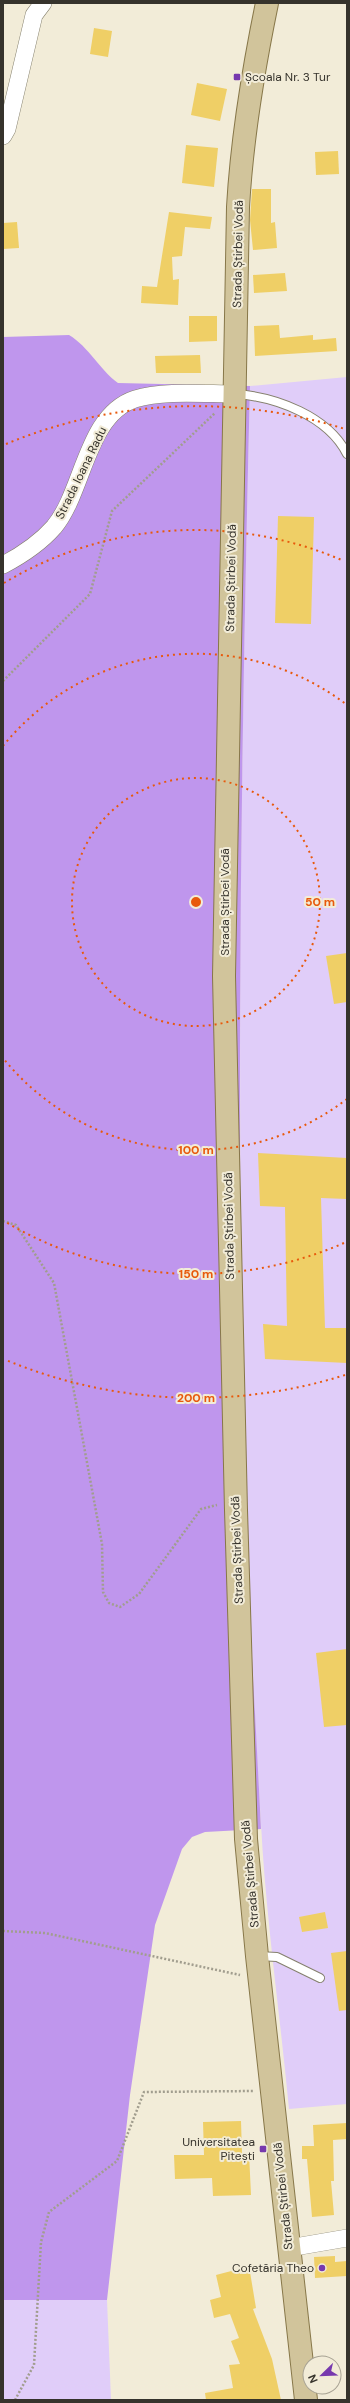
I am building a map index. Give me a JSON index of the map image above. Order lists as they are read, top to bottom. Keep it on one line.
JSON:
{"streets":{"main road":["Strada Știrbei Vodă"],"street":["Strada Ioana Radu"]},"crossings":[["Strada Știrbei Vodă","Strada Ioana Radu"]],"places":{"transit":["Școala Nr. 3 Tur","Universitatea Pitești"],"other":["Cofetăria Theo"]},"north":"bottom left","rings":["50 m","100 m","150 m","200 m"]}
